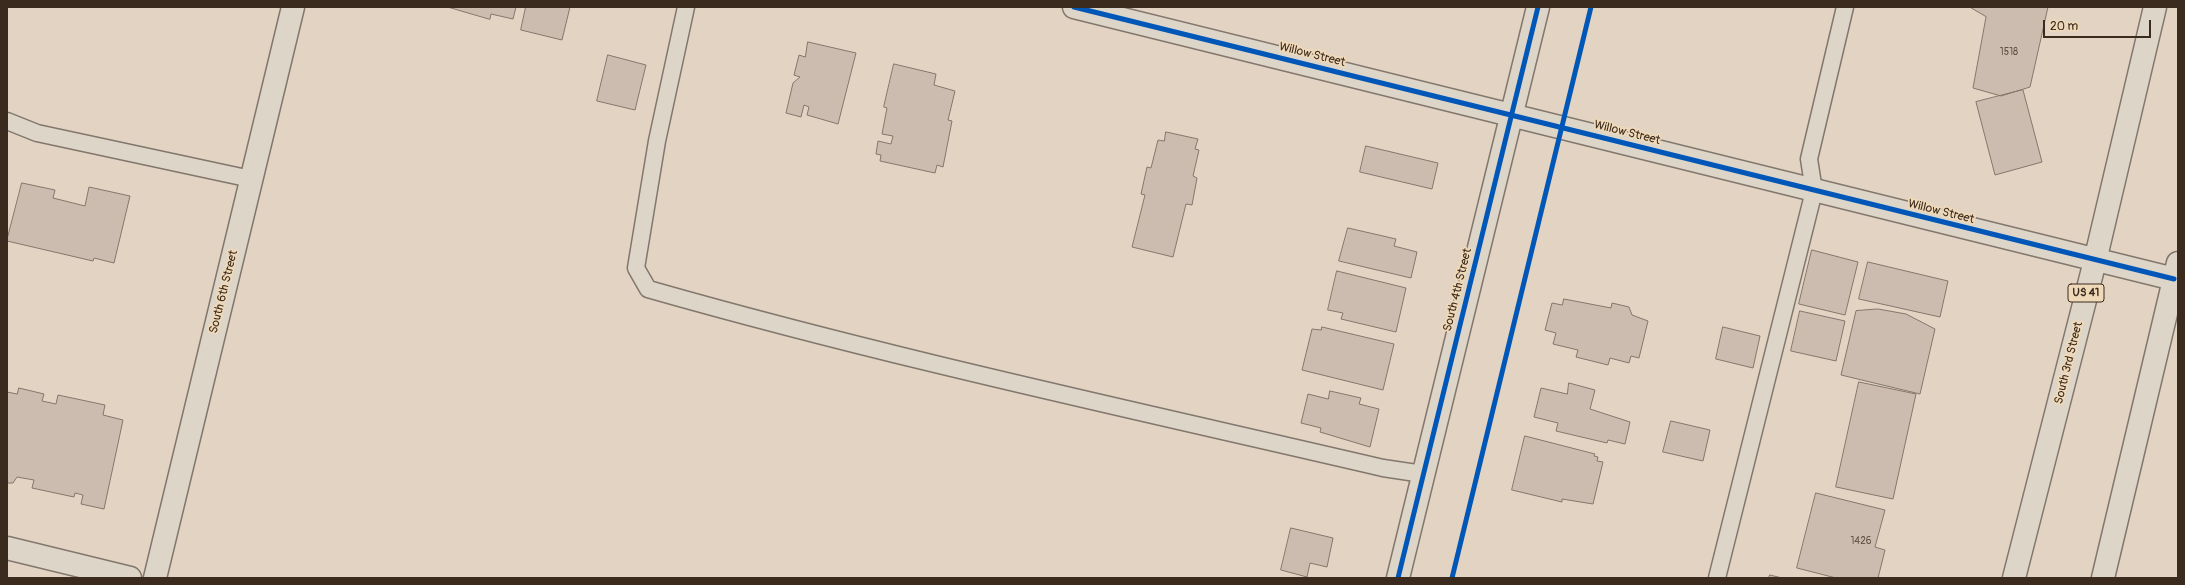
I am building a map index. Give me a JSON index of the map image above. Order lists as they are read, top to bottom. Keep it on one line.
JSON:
{"streets":{"main road":["Willow Street","South 4th Street","South 6th Street","US 41","South 3rd Street"]},"crossings":[["Willow Street","South 4th Street"],["Willow Street","South 3rd Street"]],"house_numbers":["1518","1426"],"scale_bar":"20 m"}
